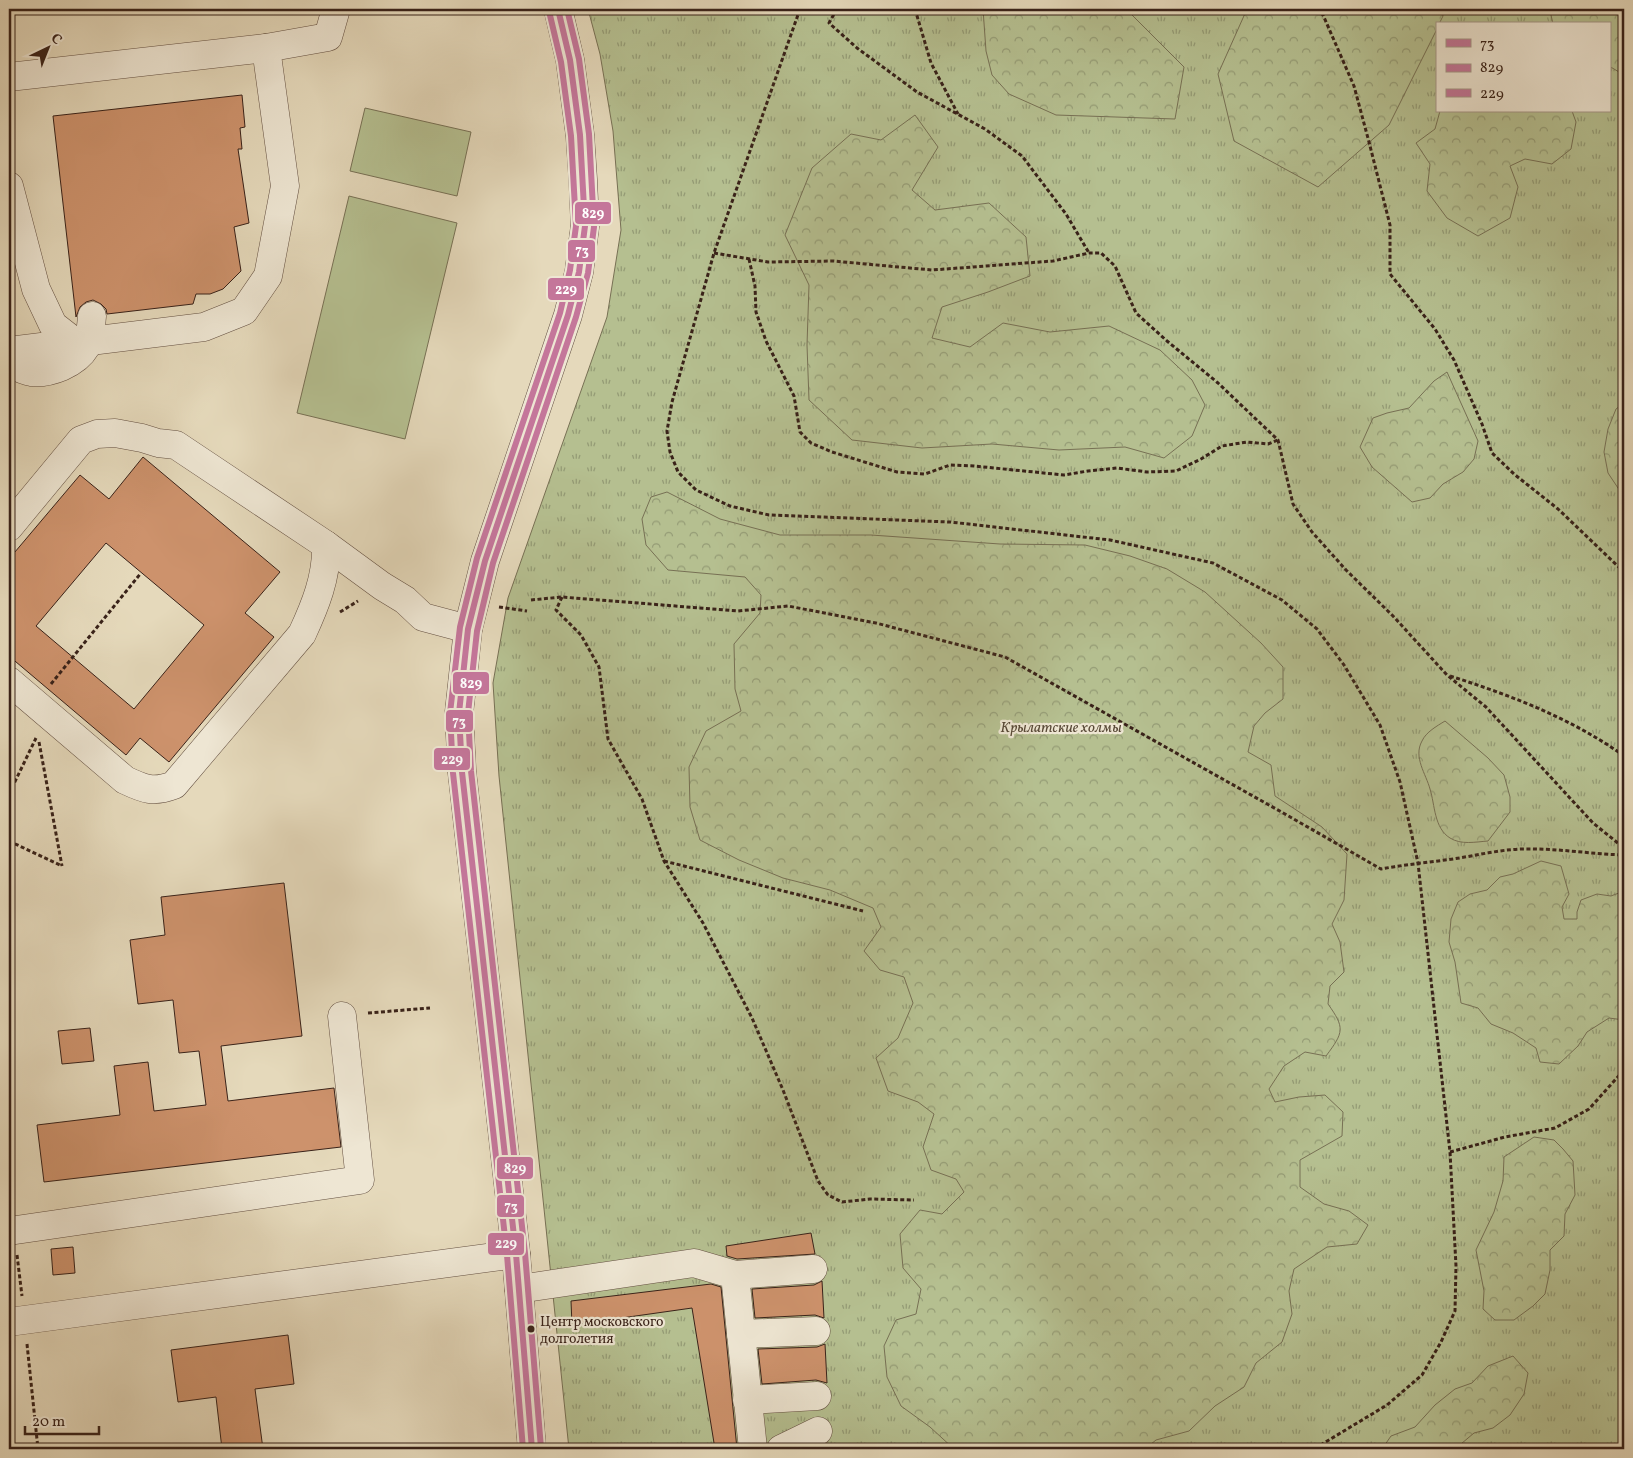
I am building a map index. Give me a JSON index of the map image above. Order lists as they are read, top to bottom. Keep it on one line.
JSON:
{"parks":["Крылатские холмы"],"places":["Центр московского долголетия"],"lines":["transit line 73","transit line 829","transit line 229"],"legend":["73","829","229"],"scale_bar":"20 m","north":"top right"}
